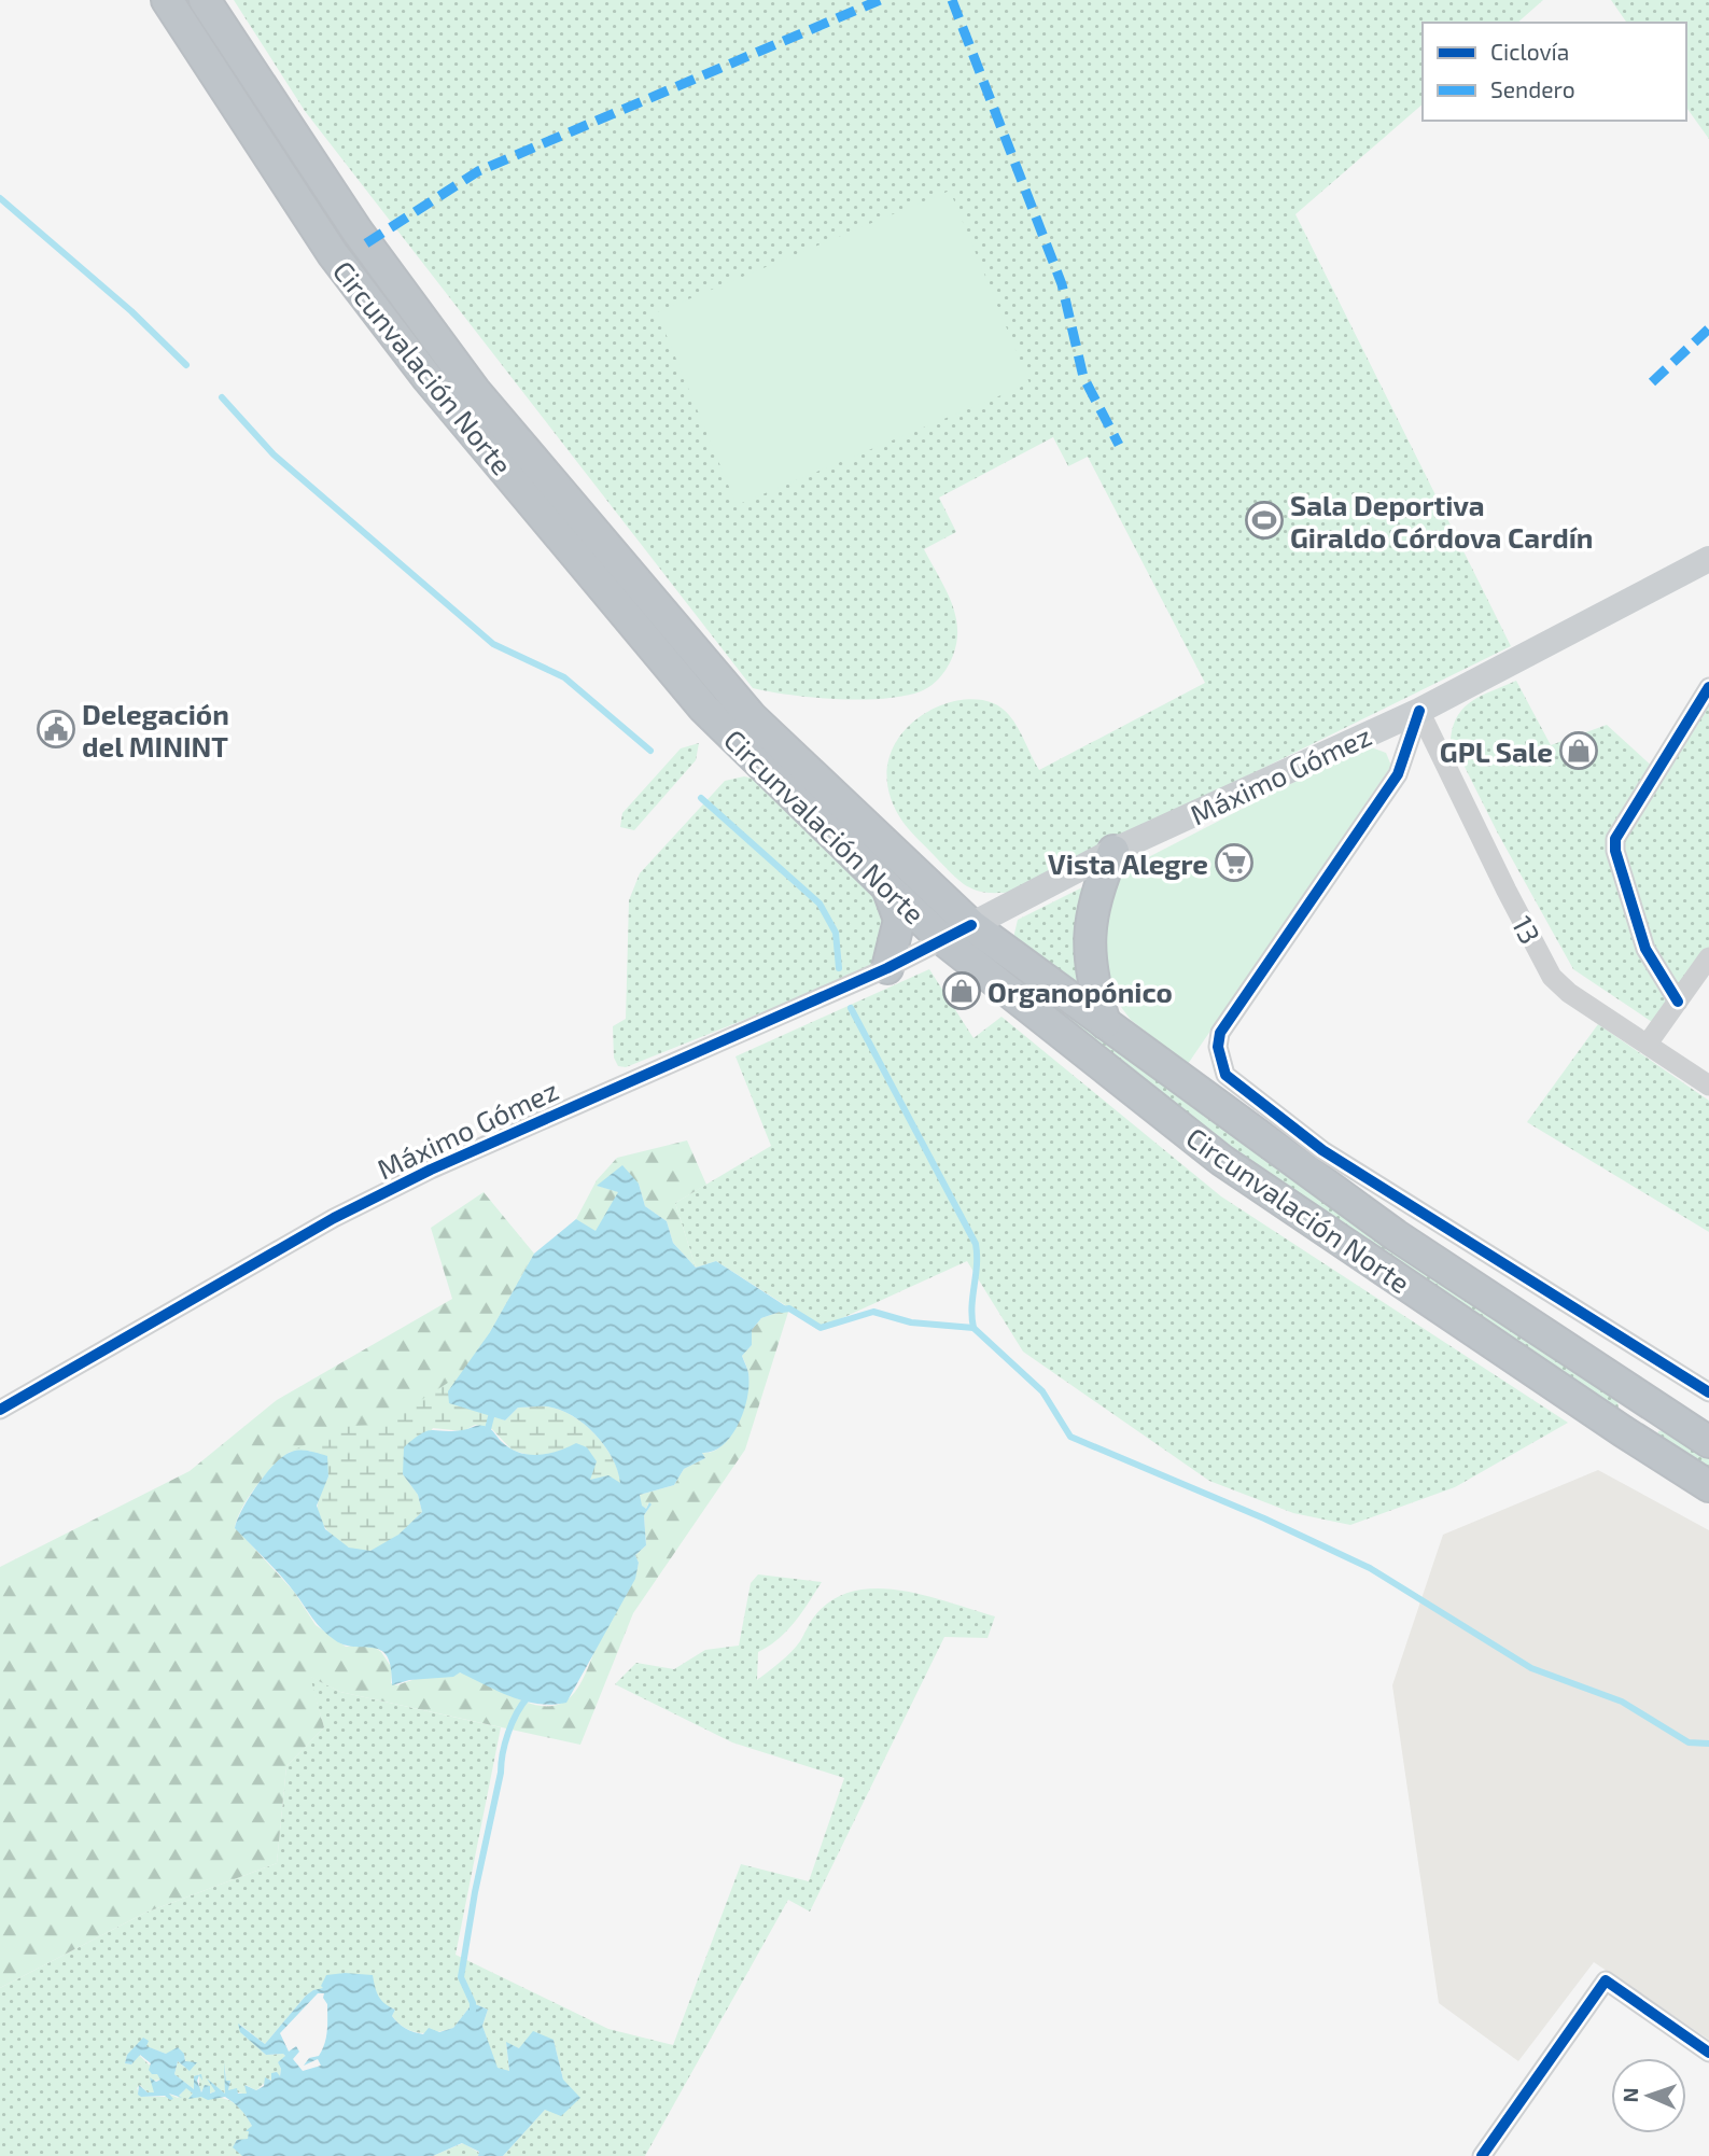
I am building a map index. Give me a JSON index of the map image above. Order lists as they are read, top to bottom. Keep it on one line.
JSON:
{"streets":{"highway":["Circunvalación Norte"],"main road":["Máximo Gómez"],"street":["13"]},"crossings":[["Circunvalación Norte","Máximo Gómez"],["Máximo Gómez","13"]],"places":{"sports":["Sala Deportiva Giraldo Córdova Cardín"],"public building":["Delegación del MININT"],"shop":["GPL Sale","Organopónico"],"supermarket":["Vista Alegre"]},"legend":["Ciclovía","Sendero"],"north":"left"}
